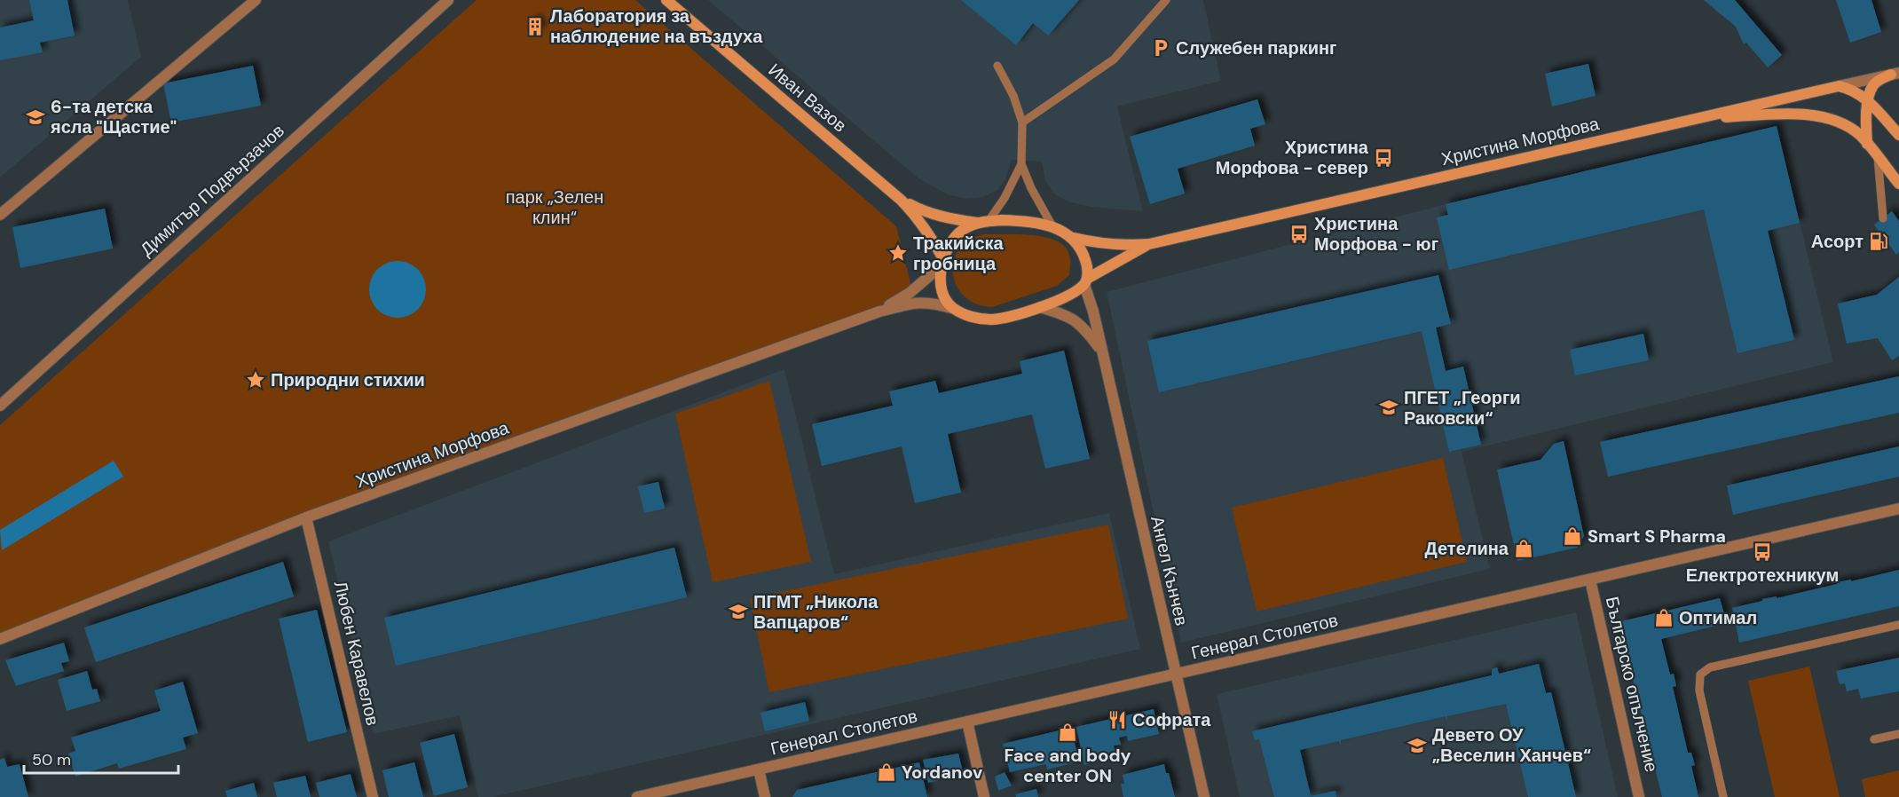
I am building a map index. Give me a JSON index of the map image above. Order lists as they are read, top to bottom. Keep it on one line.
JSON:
{"streets":{"main road":["Иван Вазов","Христина Морфова"],"street":["Димитър Подвързачов","Ангел Кънчев","Генерал Столетов","Любен Каравелов","Българско опълчение"]},"crossings":[["Иван Вазов","Христина Морфова"],["Иван Вазов","Ангел Кънчев"],["Христина Морфова","Ангел Кънчев"],["Христина Морфова","Любен Каравелов"],["Ангел Кънчев","Генерал Столетов"],["Генерал Столетов","Българско опълчение"]],"parks":["парк „Зелен клин“"],"places":{"building":["Лаборатория за наблюдение на въздуха"],"parking":["Служебен паркинг"],"school or university":["6-та детска ясла \"Щастие\"","ПГЕТ „Георги Раковски“","ПГМТ „Никола Вапцаров“","Девето ОУ „Веселин Ханчев“"],"bus stop":["Христина Морфова - север","Христина Морфова - юг","Електротехникум"],"fuel station":["Асорт"],"place":["Тракийска гробница","Природни стихии"],"shop":["Smart S Pharma","Детелина","Оптимал","Face and body center ON","Yordanov"],"restaurant":["Софрата"]},"scale_bar":"50 m"}
